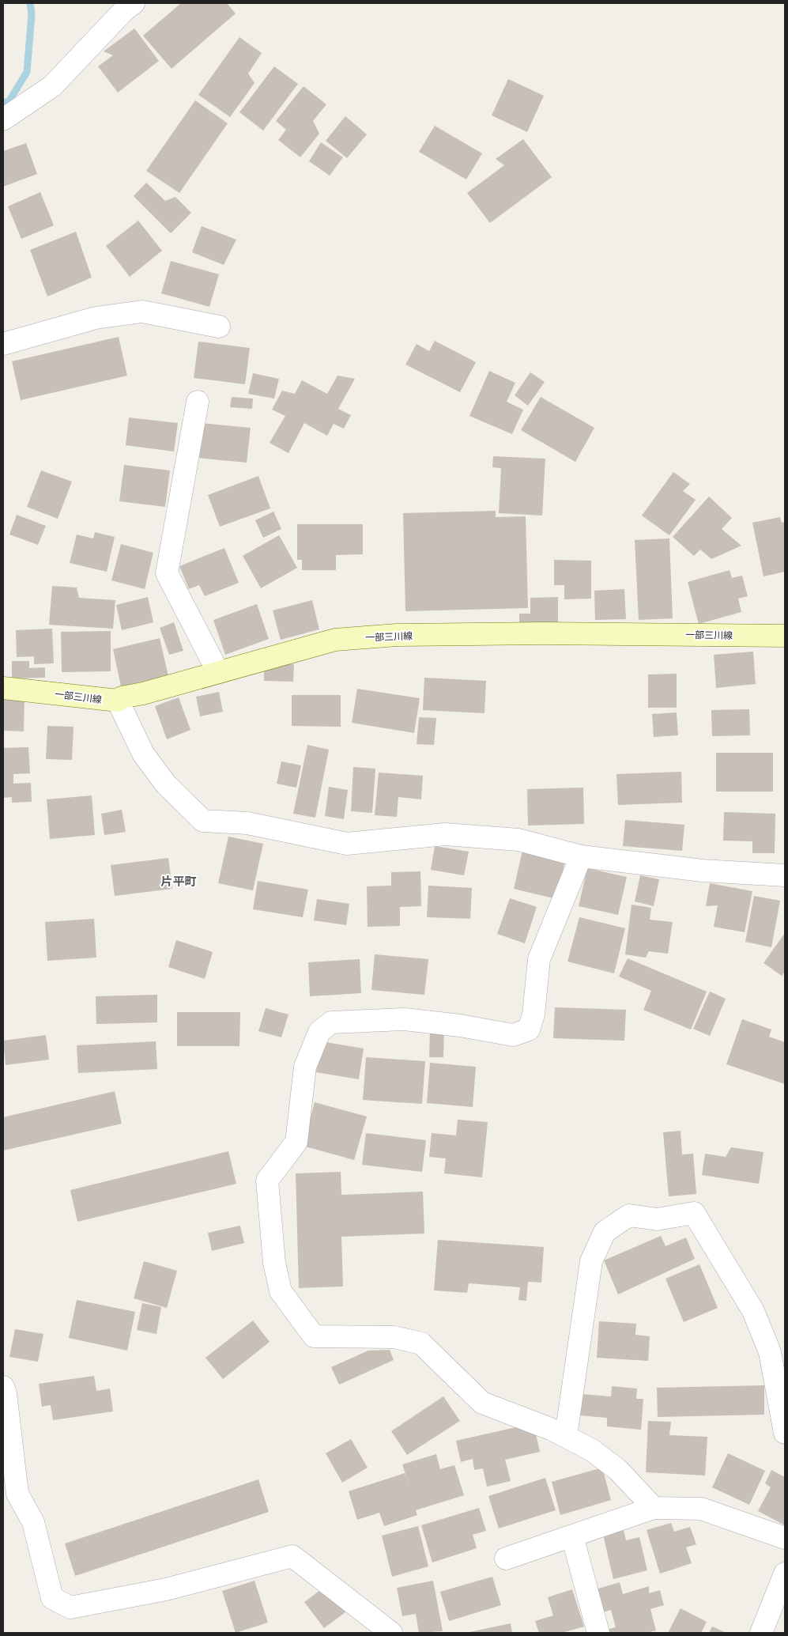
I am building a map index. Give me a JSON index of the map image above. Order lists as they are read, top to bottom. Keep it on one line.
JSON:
{"streets":{"main road":["一部三川線"]},"districts":["片平町"]}
